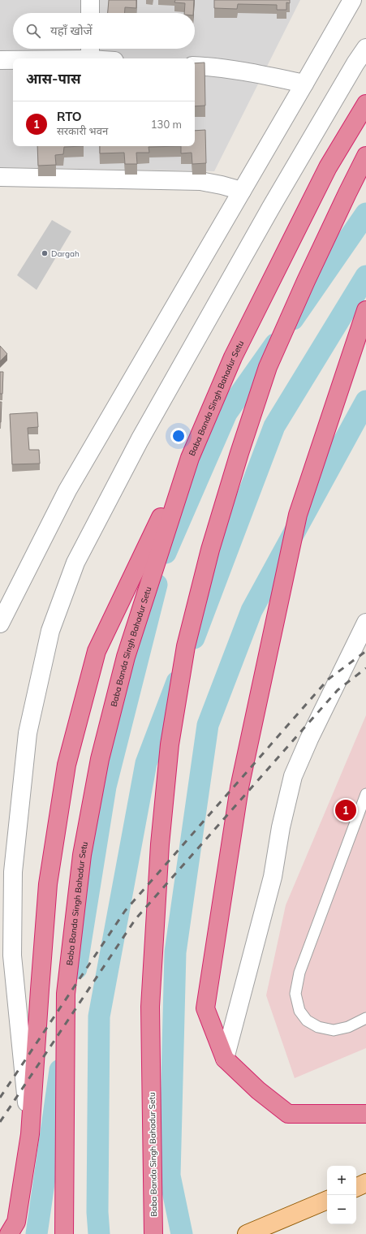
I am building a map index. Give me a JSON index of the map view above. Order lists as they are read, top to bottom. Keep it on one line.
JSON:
{"streets":{"highway":["Baba Banda Singh Bahadur Setu"]},"places":["Dargah"],"page":{"search":"यहाँ खोजें","heading":"आस-पास","list":[{"mark":"1","name":"RTO","note":"सरकारी भवन","value":"130 m"}],"pins":"1","map_buttons":["+","−"]}}
